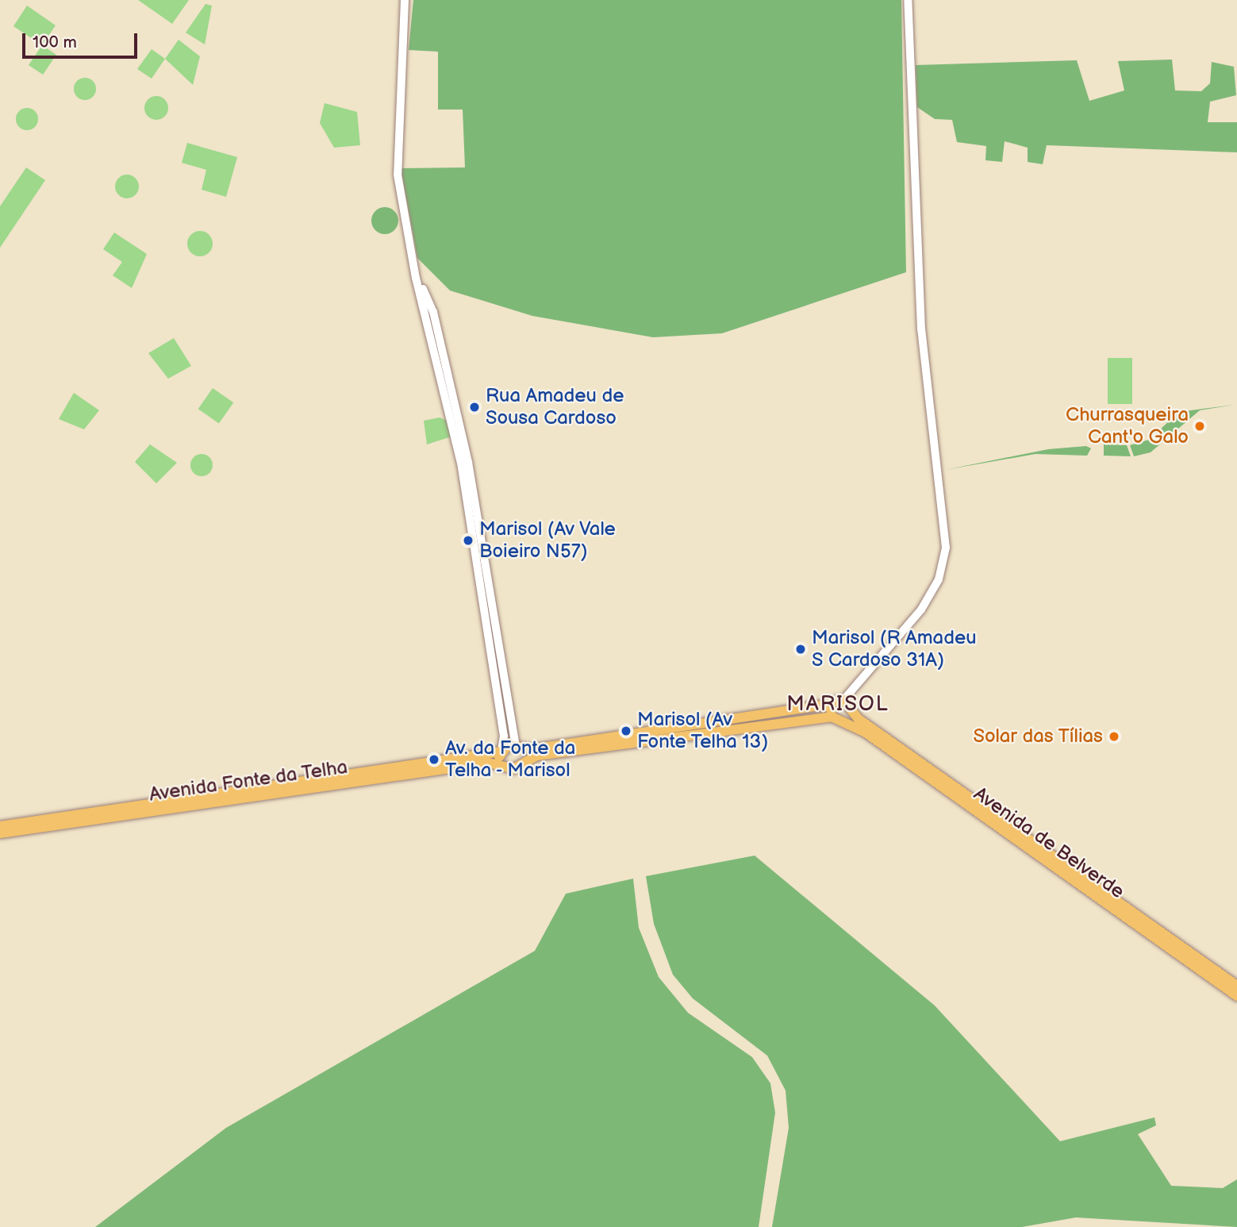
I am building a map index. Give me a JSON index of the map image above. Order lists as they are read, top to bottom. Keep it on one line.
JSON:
{"streets":{"main road":["Avenida Fonte da Telha","Avenida de Belverde"]},"crossings":[["Avenida Fonte da Telha","Avenida de Belverde"]],"districts":["MARISOL"],"places":["Rua Amadeu de Sousa Cardoso","Churrasqueira Cant'o Galo","Marisol (Av Vale Boieiro N57)","Marisol (R Amadeu S Cardoso 31A)","Marisol (Av Fonte Telha 13)","Solar das Tílias","Av. da Fonte da Telha - Marisol"],"scale_bar":"100 m"}
